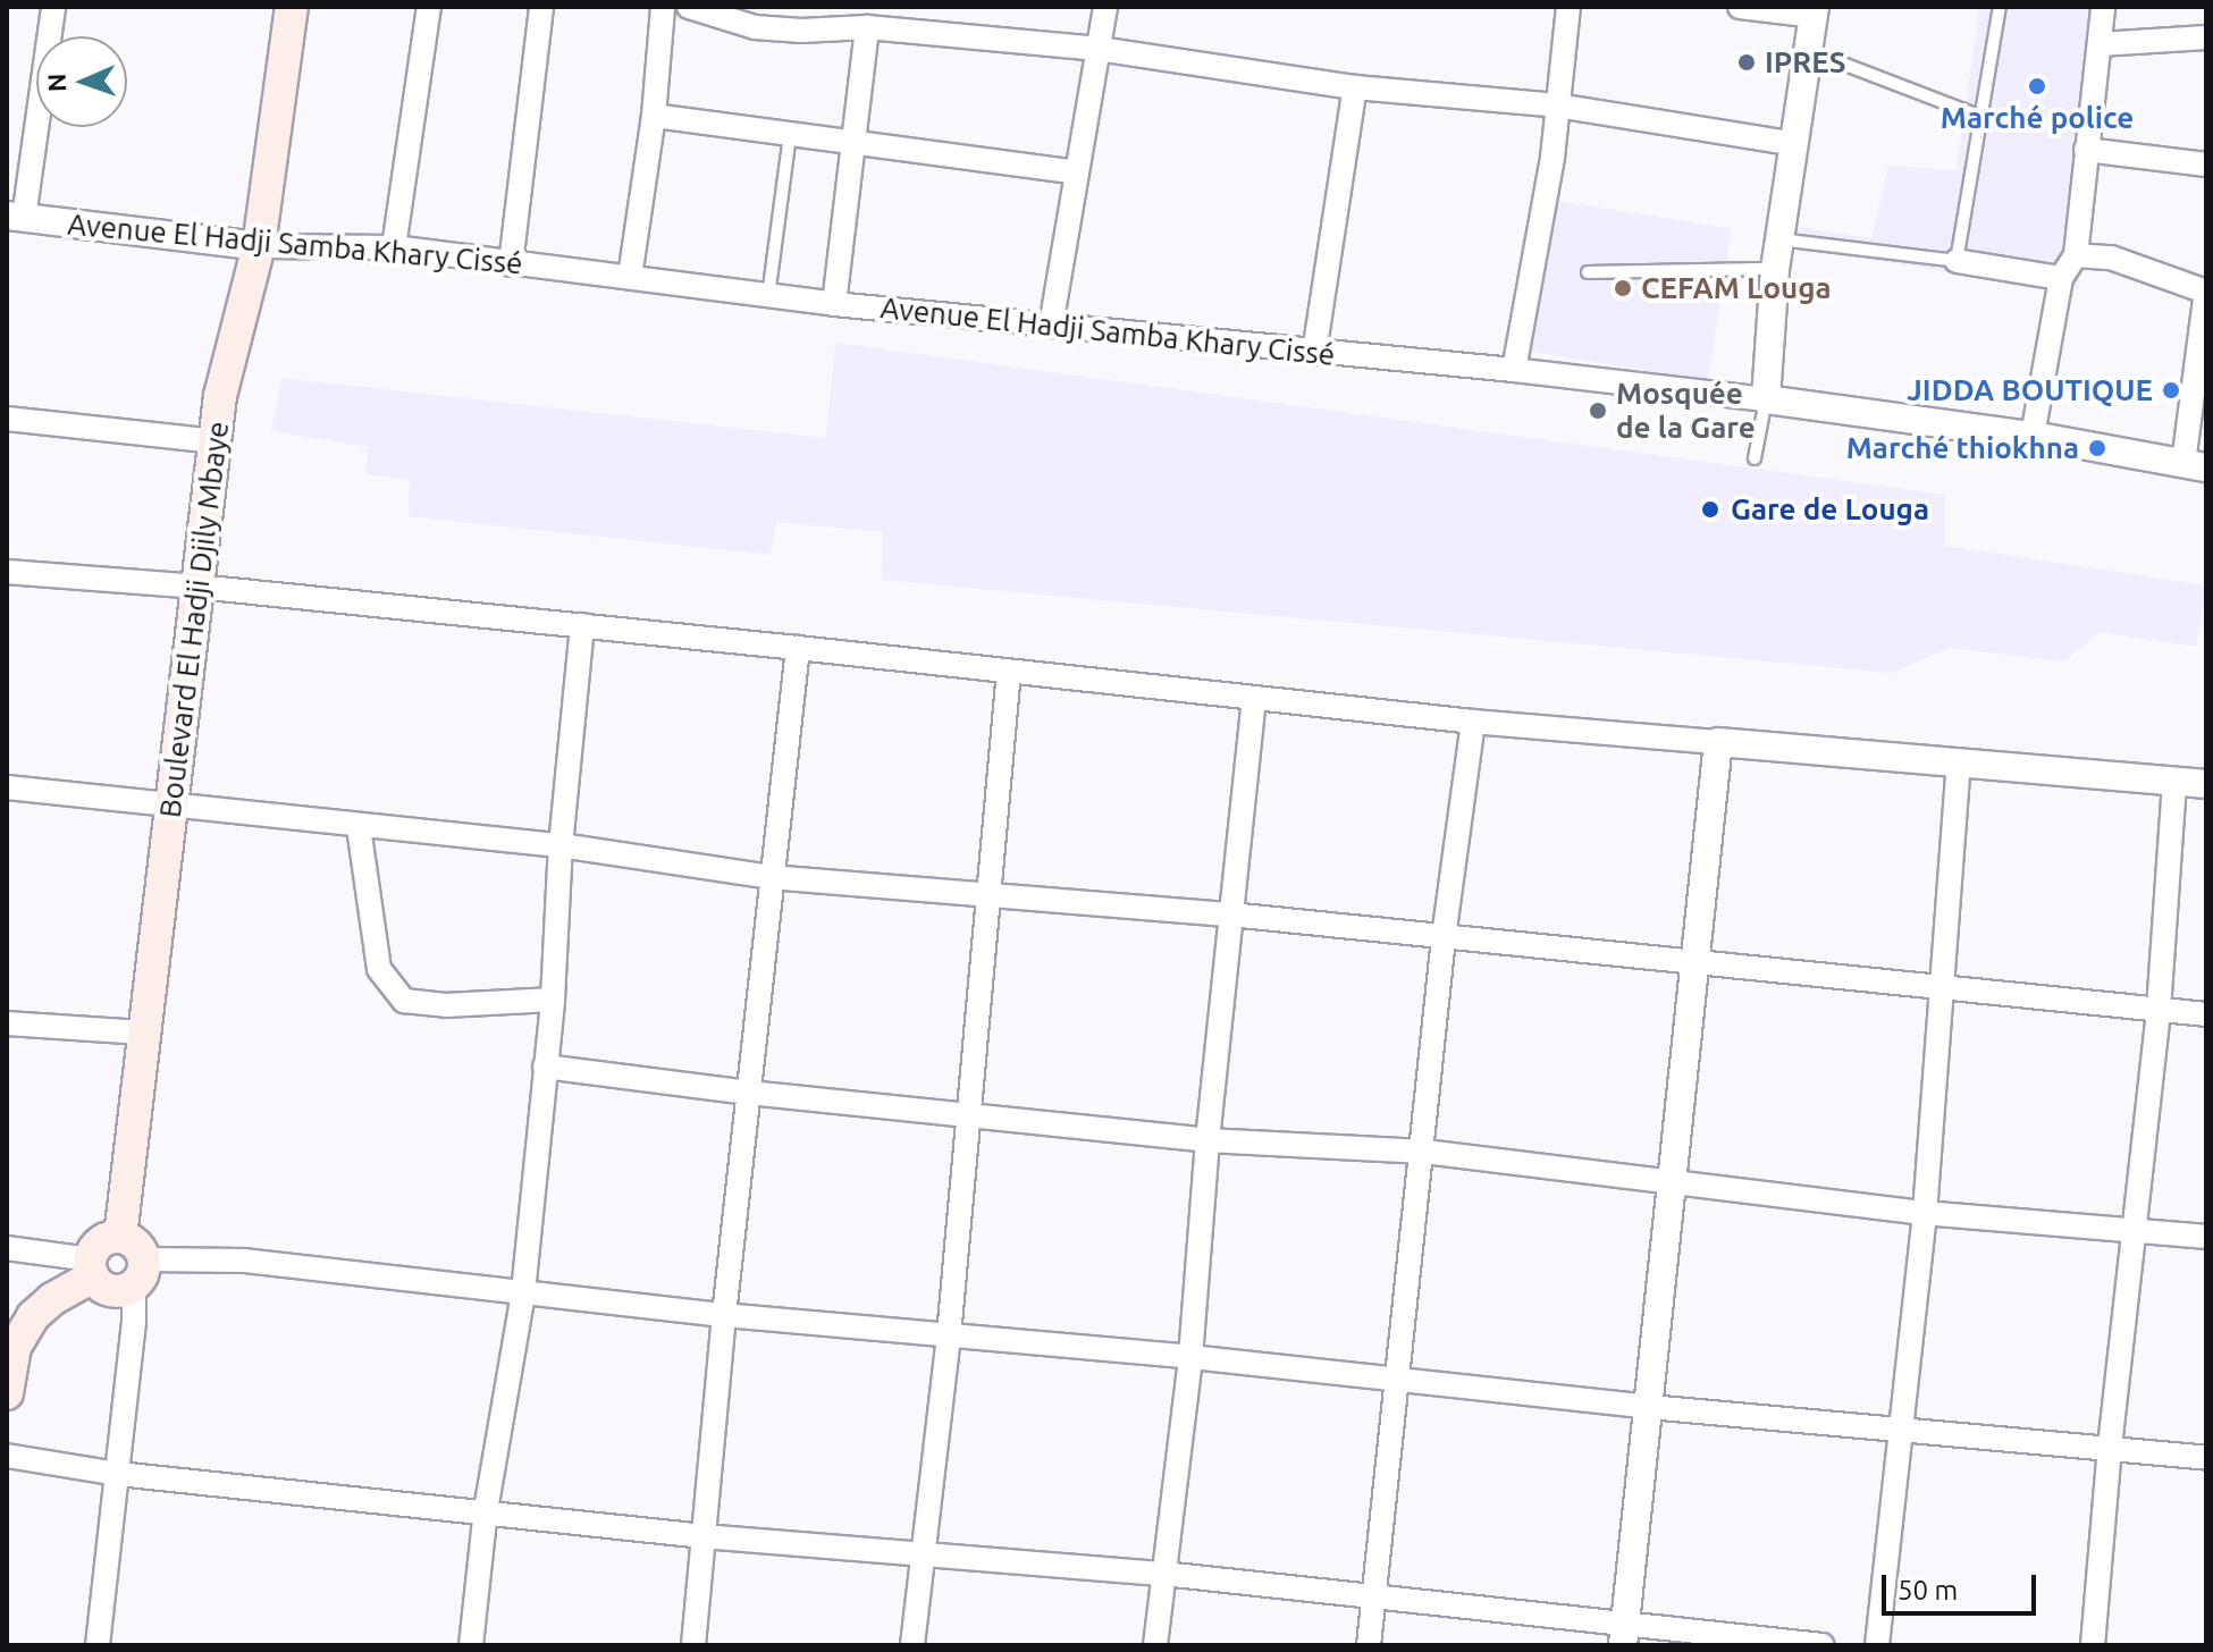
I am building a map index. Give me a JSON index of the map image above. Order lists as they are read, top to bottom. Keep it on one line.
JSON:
{"streets":{"main road":["Boulevard El Hadji Djily Mbaye"],"street":["Avenue El Hadji Samba Khary Cissé"]},"crossings":[["Avenue El Hadji Samba Khary Cissé","Boulevard El Hadji Djily Mbaye"]],"places":["IPRES","Marché police","CEFAM Louga","JIDDA BOUTIQUE","Mosquée de la Gare","Marché thiokhna","Gare de Louga"],"scale_bar":"50 m","north":"left"}
